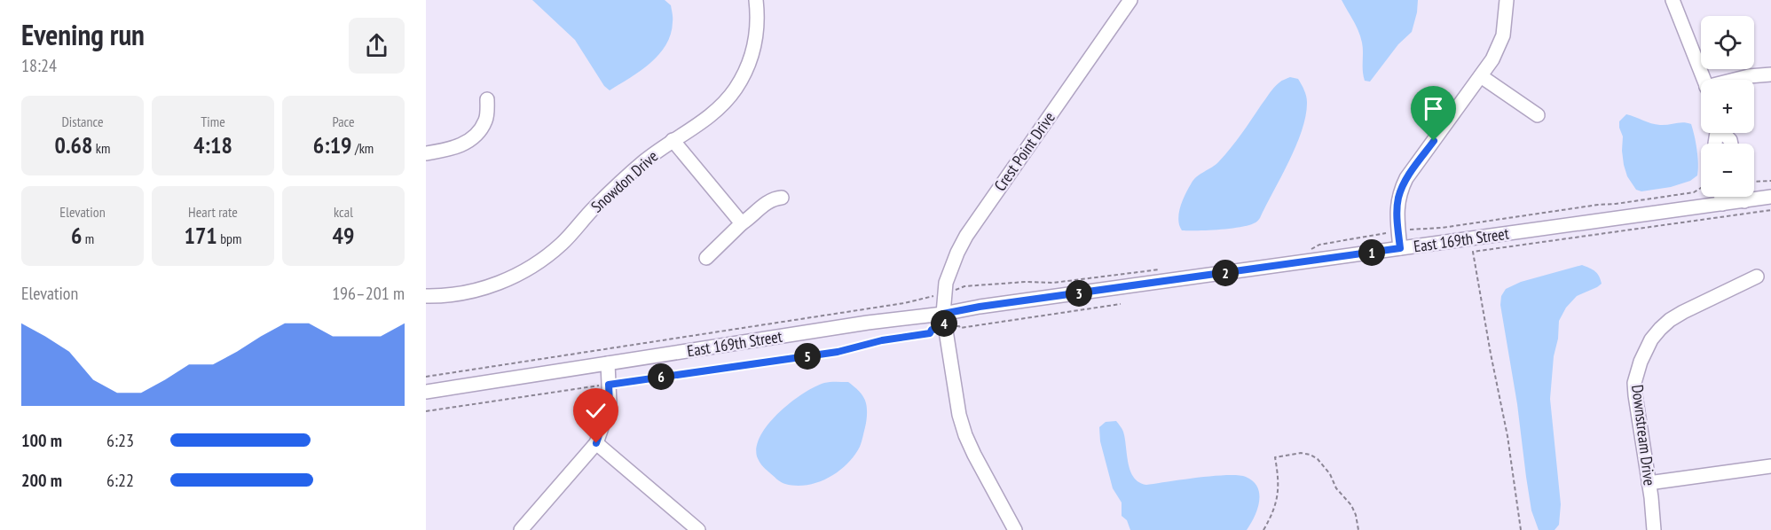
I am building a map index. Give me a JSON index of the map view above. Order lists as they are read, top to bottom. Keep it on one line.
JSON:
{"streets":{"street":["Crest Point Drive","Snowdon Drive","East 169th Street","Downstream Drive"]},"crossings":[["Crest Point Drive","East 169th Street"]],"page":{"heading":["Evening run","18:24"],"map_buttons":["+","−"],"stats":[["Distance","0.68 km"],["Time","4:18"],["Pace","6:19 /km"],["Elevation","6 m"],["Heart rate","171 bpm"],["kcal","49"]],"pins":["1","2","3","4","5","6"],"chart":["Elevation","196–201 m"],"list":[{"name":"100 m","note":"6:23"},{"name":"200 m","note":"6:22"}]}}
